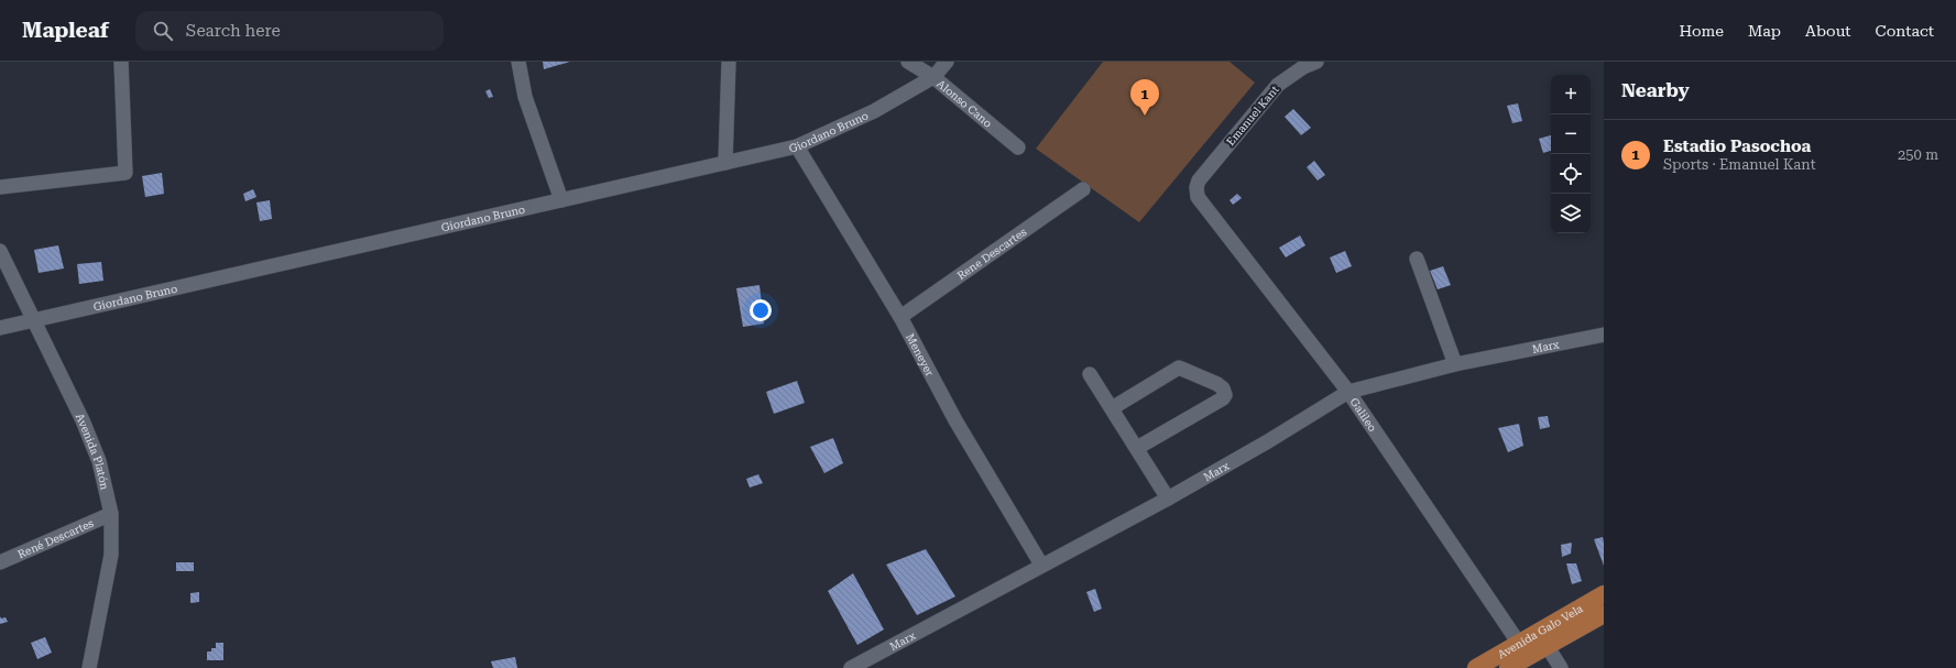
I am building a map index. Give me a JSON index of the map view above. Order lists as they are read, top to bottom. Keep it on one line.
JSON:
{"streets":{"main road":["Avenida Galo Vela"],"street":["Alonso Cano","Emanuel Kant","Giordano Bruno","Rene Descartes","Marx","Meneyer","Galileo","Avenida Platón","René Descartes"]},"crossings":[["Alonso Cano","Giordano Bruno"],["Emanuel Kant","Galileo"],["Giordano Bruno","Meneyer"],["Giordano Bruno","Avenida Platón"],["Rene Descartes","Meneyer"],["Marx","Meneyer"],["Marx","Galileo"],["Galileo","Avenida Galo Vela"],["Avenida Platón","René Descartes"]],"page":{"header":"Mapleaf","search":"Search here","nav":["Home","Map","About","Contact"],"heading":"Nearby","map_buttons":["+","−"],"pins":"1","list":[{"mark":"1","name":"Estadio Pasochoa","note":"Sports · Emanuel Kant","value":"250 m"}]}}
